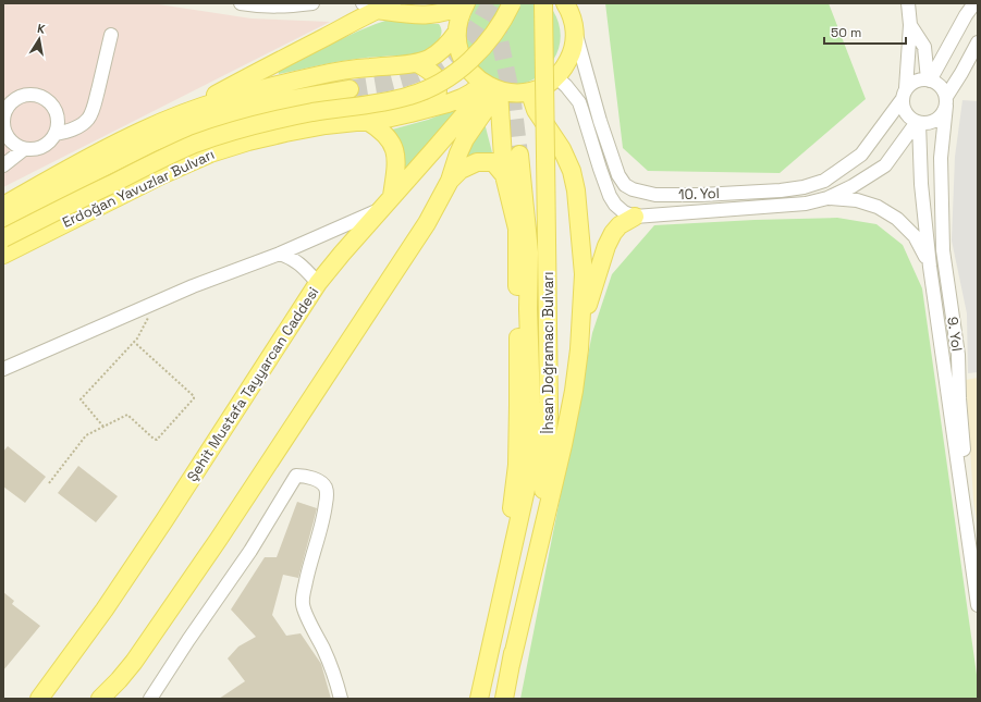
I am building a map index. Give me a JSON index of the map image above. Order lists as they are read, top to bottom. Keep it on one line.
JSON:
{"streets":{"main road":["Erdoğan Yavuzlar Bulvarı","İhsan Doğramacı Bulvarı","Şehit Mustafa Tayyarcan Caddesi"],"street":["10. Yol","9. Yol"]},"crossings":[["Erdoğan Yavuzlar Bulvarı","Şehit Mustafa Tayyarcan Caddesi"],["10. Yol","9. Yol"]],"scale_bar":"50 m","north":"top"}
